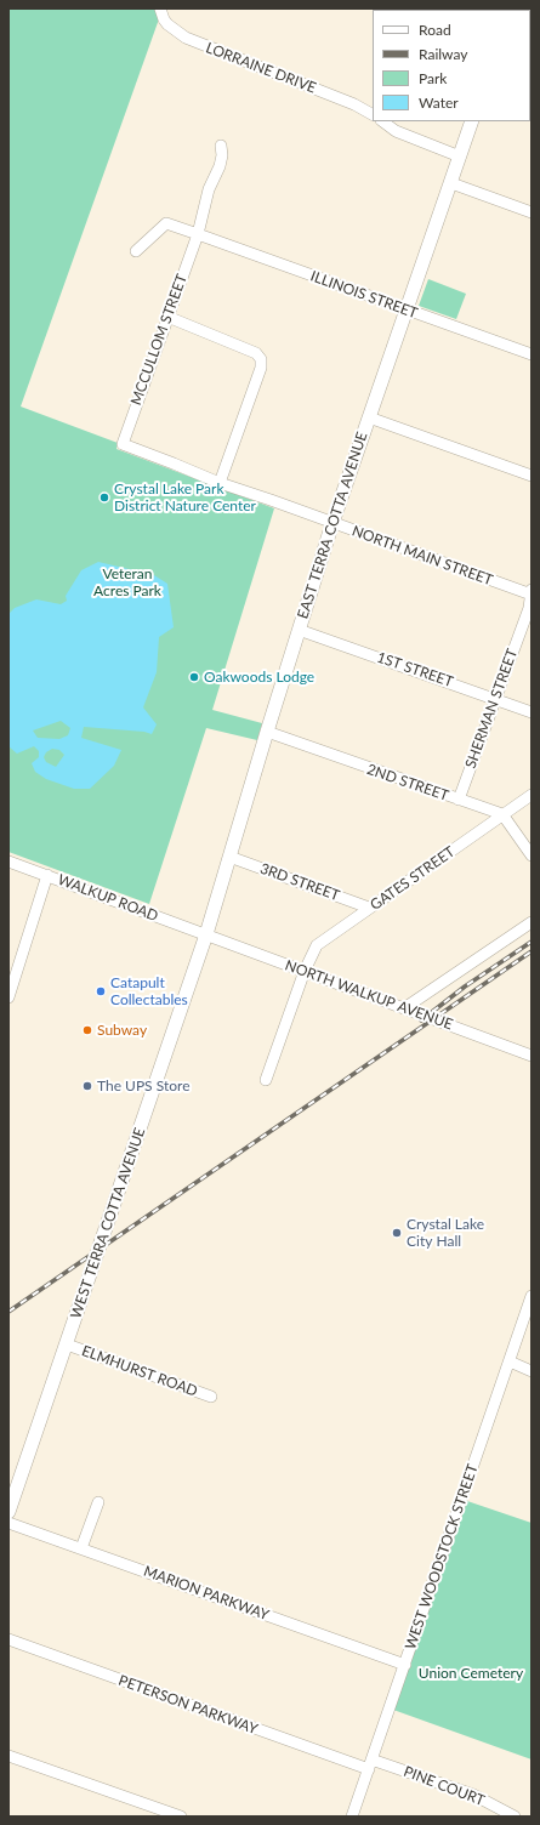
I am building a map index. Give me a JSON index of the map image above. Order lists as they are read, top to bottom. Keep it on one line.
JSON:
{"streets":{"main road":["EAST TERRA COTTA AVENUE","WEST TERRA COTTA AVENUE"],"street":["LORRAINE DRIVE","ILLINOIS STREET","MCCULLOM STREET","NORTH MAIN STREET","1ST STREET","SHERMAN STREET","2ND STREET","GATES STREET","3RD STREET","WALKUP ROAD","NORTH WALKUP AVENUE","ELMHURST ROAD","WEST WOODSTOCK STREET","MARION PARKWAY","PETERSON PARKWAY","PINE COURT"]},"crossings":[["ILLINOIS STREET","MCCULLOM STREET"],["ILLINOIS STREET","EAST TERRA COTTA AVENUE"],["MCCULLOM STREET","NORTH MAIN STREET"],["EAST TERRA COTTA AVENUE","NORTH MAIN STREET"],["EAST TERRA COTTA AVENUE","1ST STREET"],["EAST TERRA COTTA AVENUE","2ND STREET"],["EAST TERRA COTTA AVENUE","3RD STREET"],["EAST TERRA COTTA AVENUE","WALKUP ROAD"],["EAST TERRA COTTA AVENUE","NORTH WALKUP AVENUE"],["EAST TERRA COTTA AVENUE","WEST TERRA COTTA AVENUE"],["NORTH MAIN STREET","SHERMAN STREET"],["1ST STREET","SHERMAN STREET"],["SHERMAN STREET","2ND STREET"],["2ND STREET","GATES STREET"],["GATES STREET","3RD STREET"],["GATES STREET","NORTH WALKUP AVENUE"],["WALKUP ROAD","NORTH WALKUP AVENUE"],["WALKUP ROAD","WEST TERRA COTTA AVENUE"],["NORTH WALKUP AVENUE","WEST TERRA COTTA AVENUE"],["WEST TERRA COTTA AVENUE","ELMHURST ROAD"],["WEST WOODSTOCK STREET","MARION PARKWAY"],["WEST WOODSTOCK STREET","PETERSON PARKWAY"],["WEST WOODSTOCK STREET","PINE COURT"],["PETERSON PARKWAY","PINE COURT"]],"parks":["Veteran Acres Park","Union Cemetery"],"places":["Crystal Lake Park District Nature Center","Oakwoods Lodge","Catapult Collectables","Subway","The UPS Store","Crystal Lake City Hall"],"legend":["Road","Railway","Park","Water"]}
